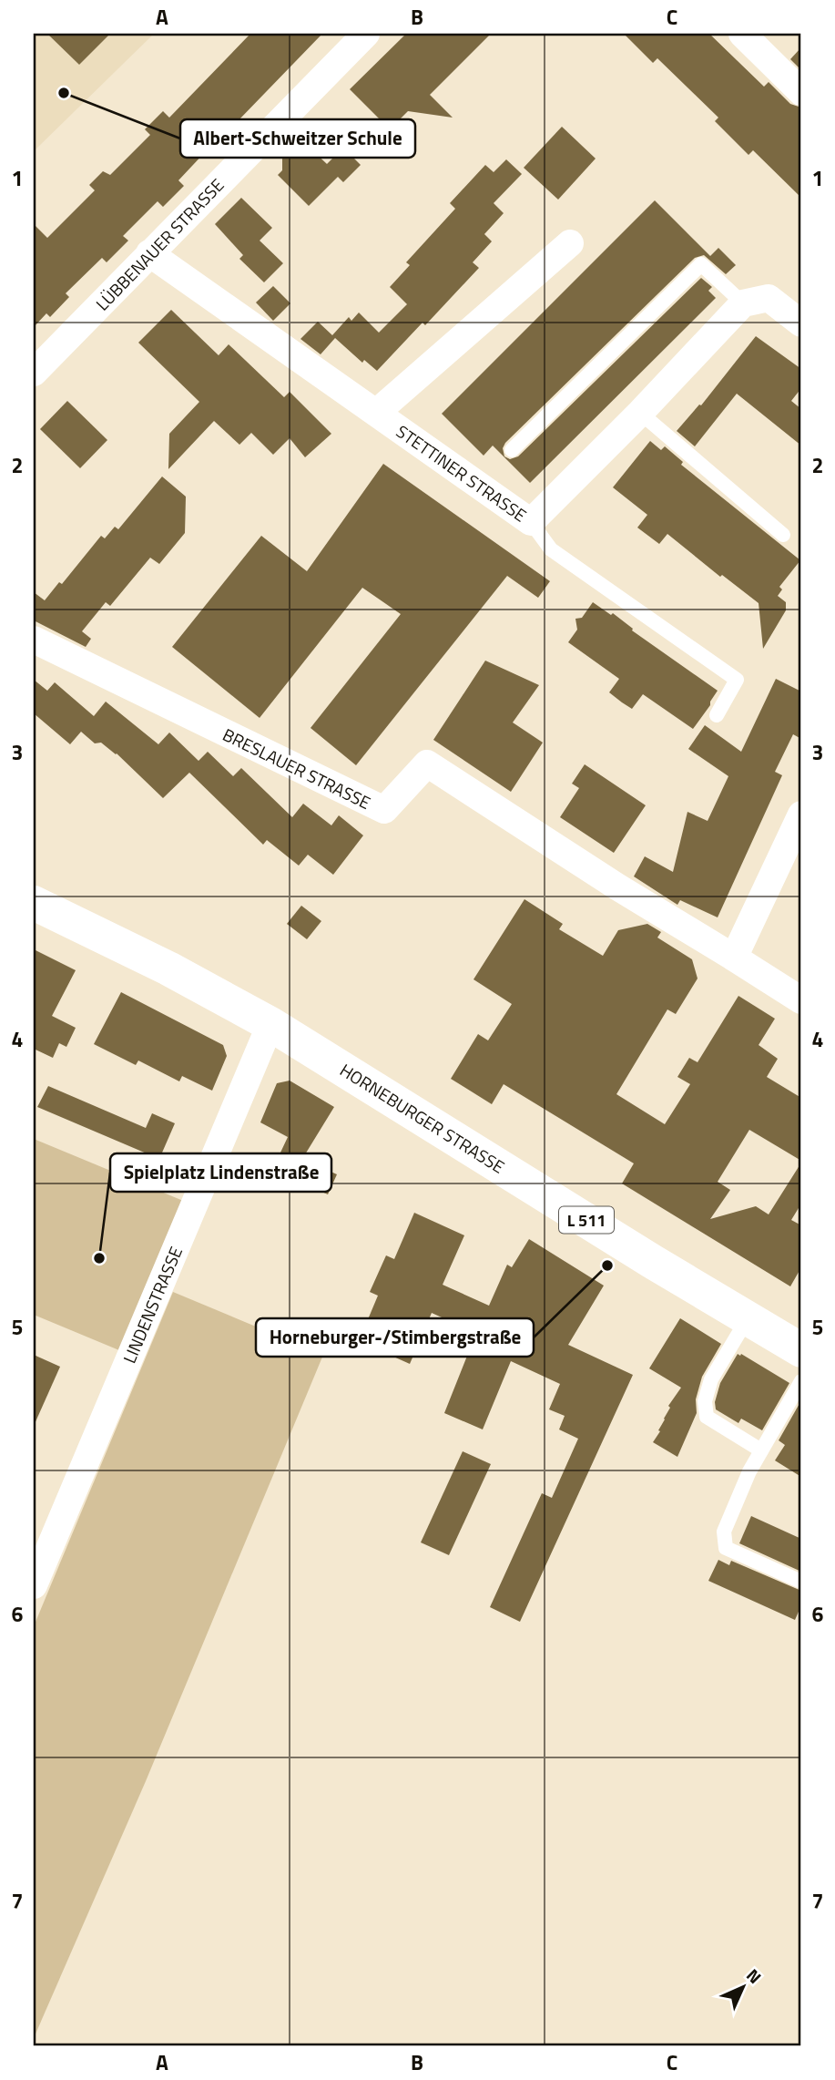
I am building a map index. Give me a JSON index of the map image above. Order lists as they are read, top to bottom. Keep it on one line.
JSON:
{"streets":{"main road":["HORNEBURGER STRASSE","L 511"],"street":["LÜBBENAUER STRASSE","STETTINER STRASSE","BRESLAUER STRASSE","LINDENSTRASSE"]},"crossings":[["LÜBBENAUER STRASSE","STETTINER STRASSE"],["HORNEBURGER STRASSE","LINDENSTRASSE"]],"places":["Albert-Schweitzer Schule","Spielplatz Lindenstraße","Horneburger-/Stimbergstraße"],"north":"top right","grid":{"columns":["A","B","C"],"rows":["1","2","3","4","5","6","7"]}}
